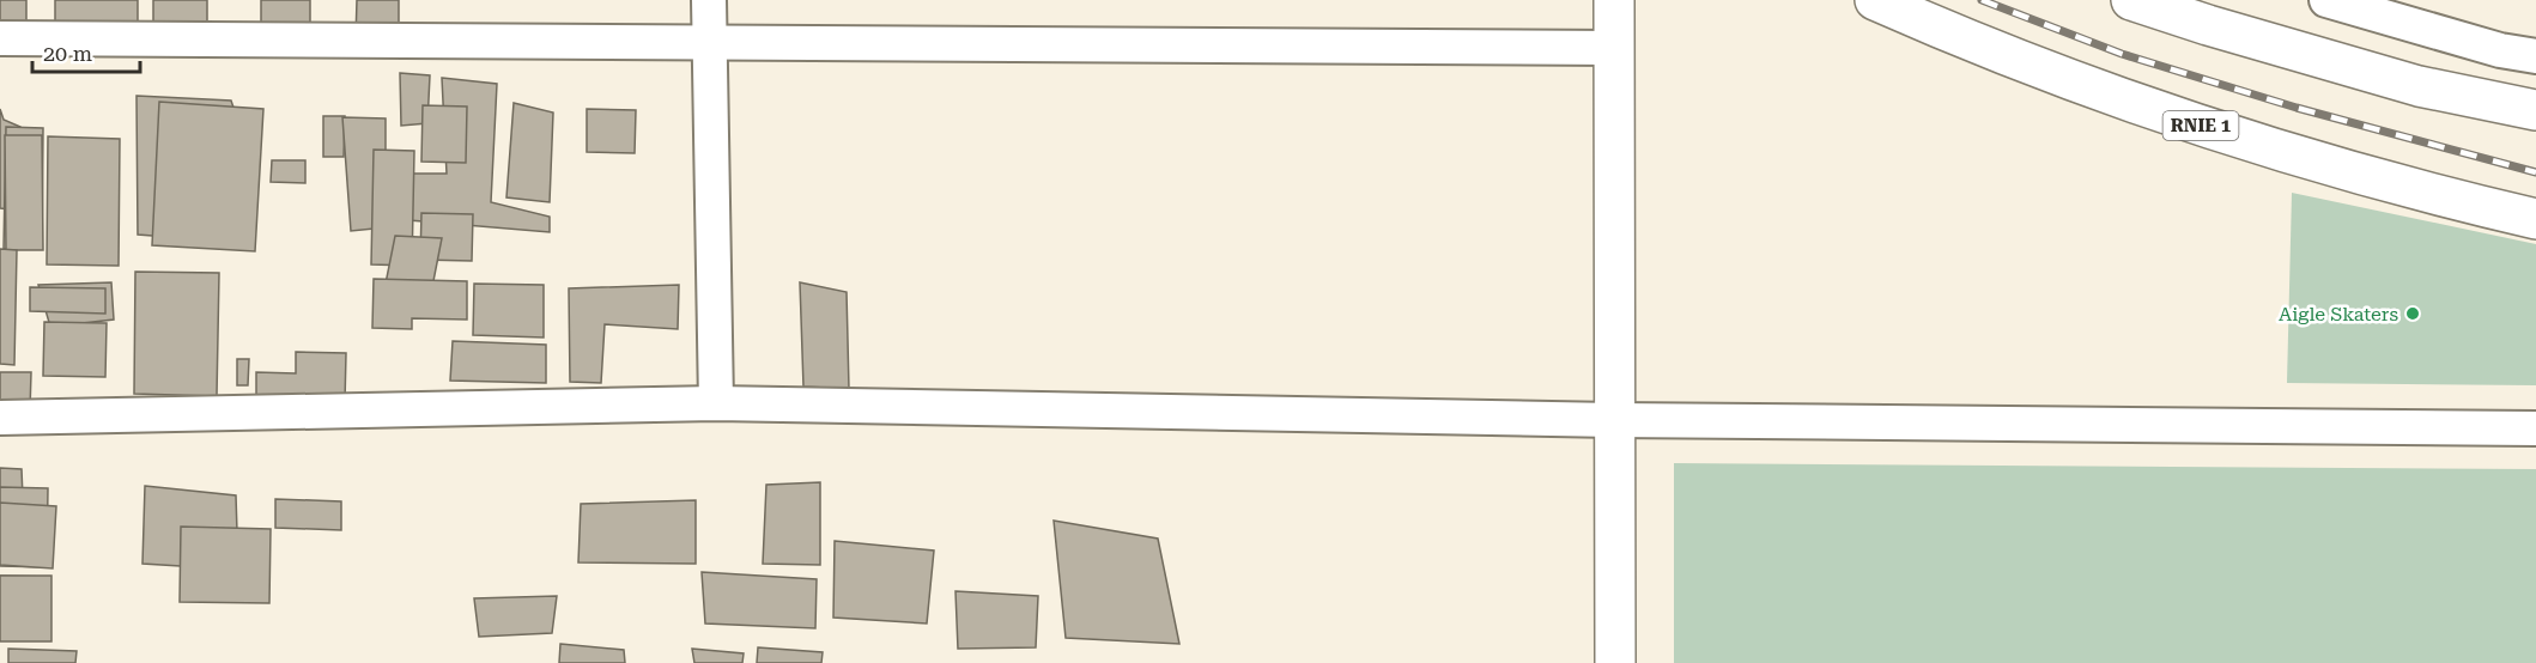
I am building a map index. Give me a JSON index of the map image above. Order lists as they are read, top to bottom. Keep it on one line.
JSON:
{"streets":{"main road":["RNIE 1"]},"places":["Aigle Skaters"],"scale_bar":"20 m"}
